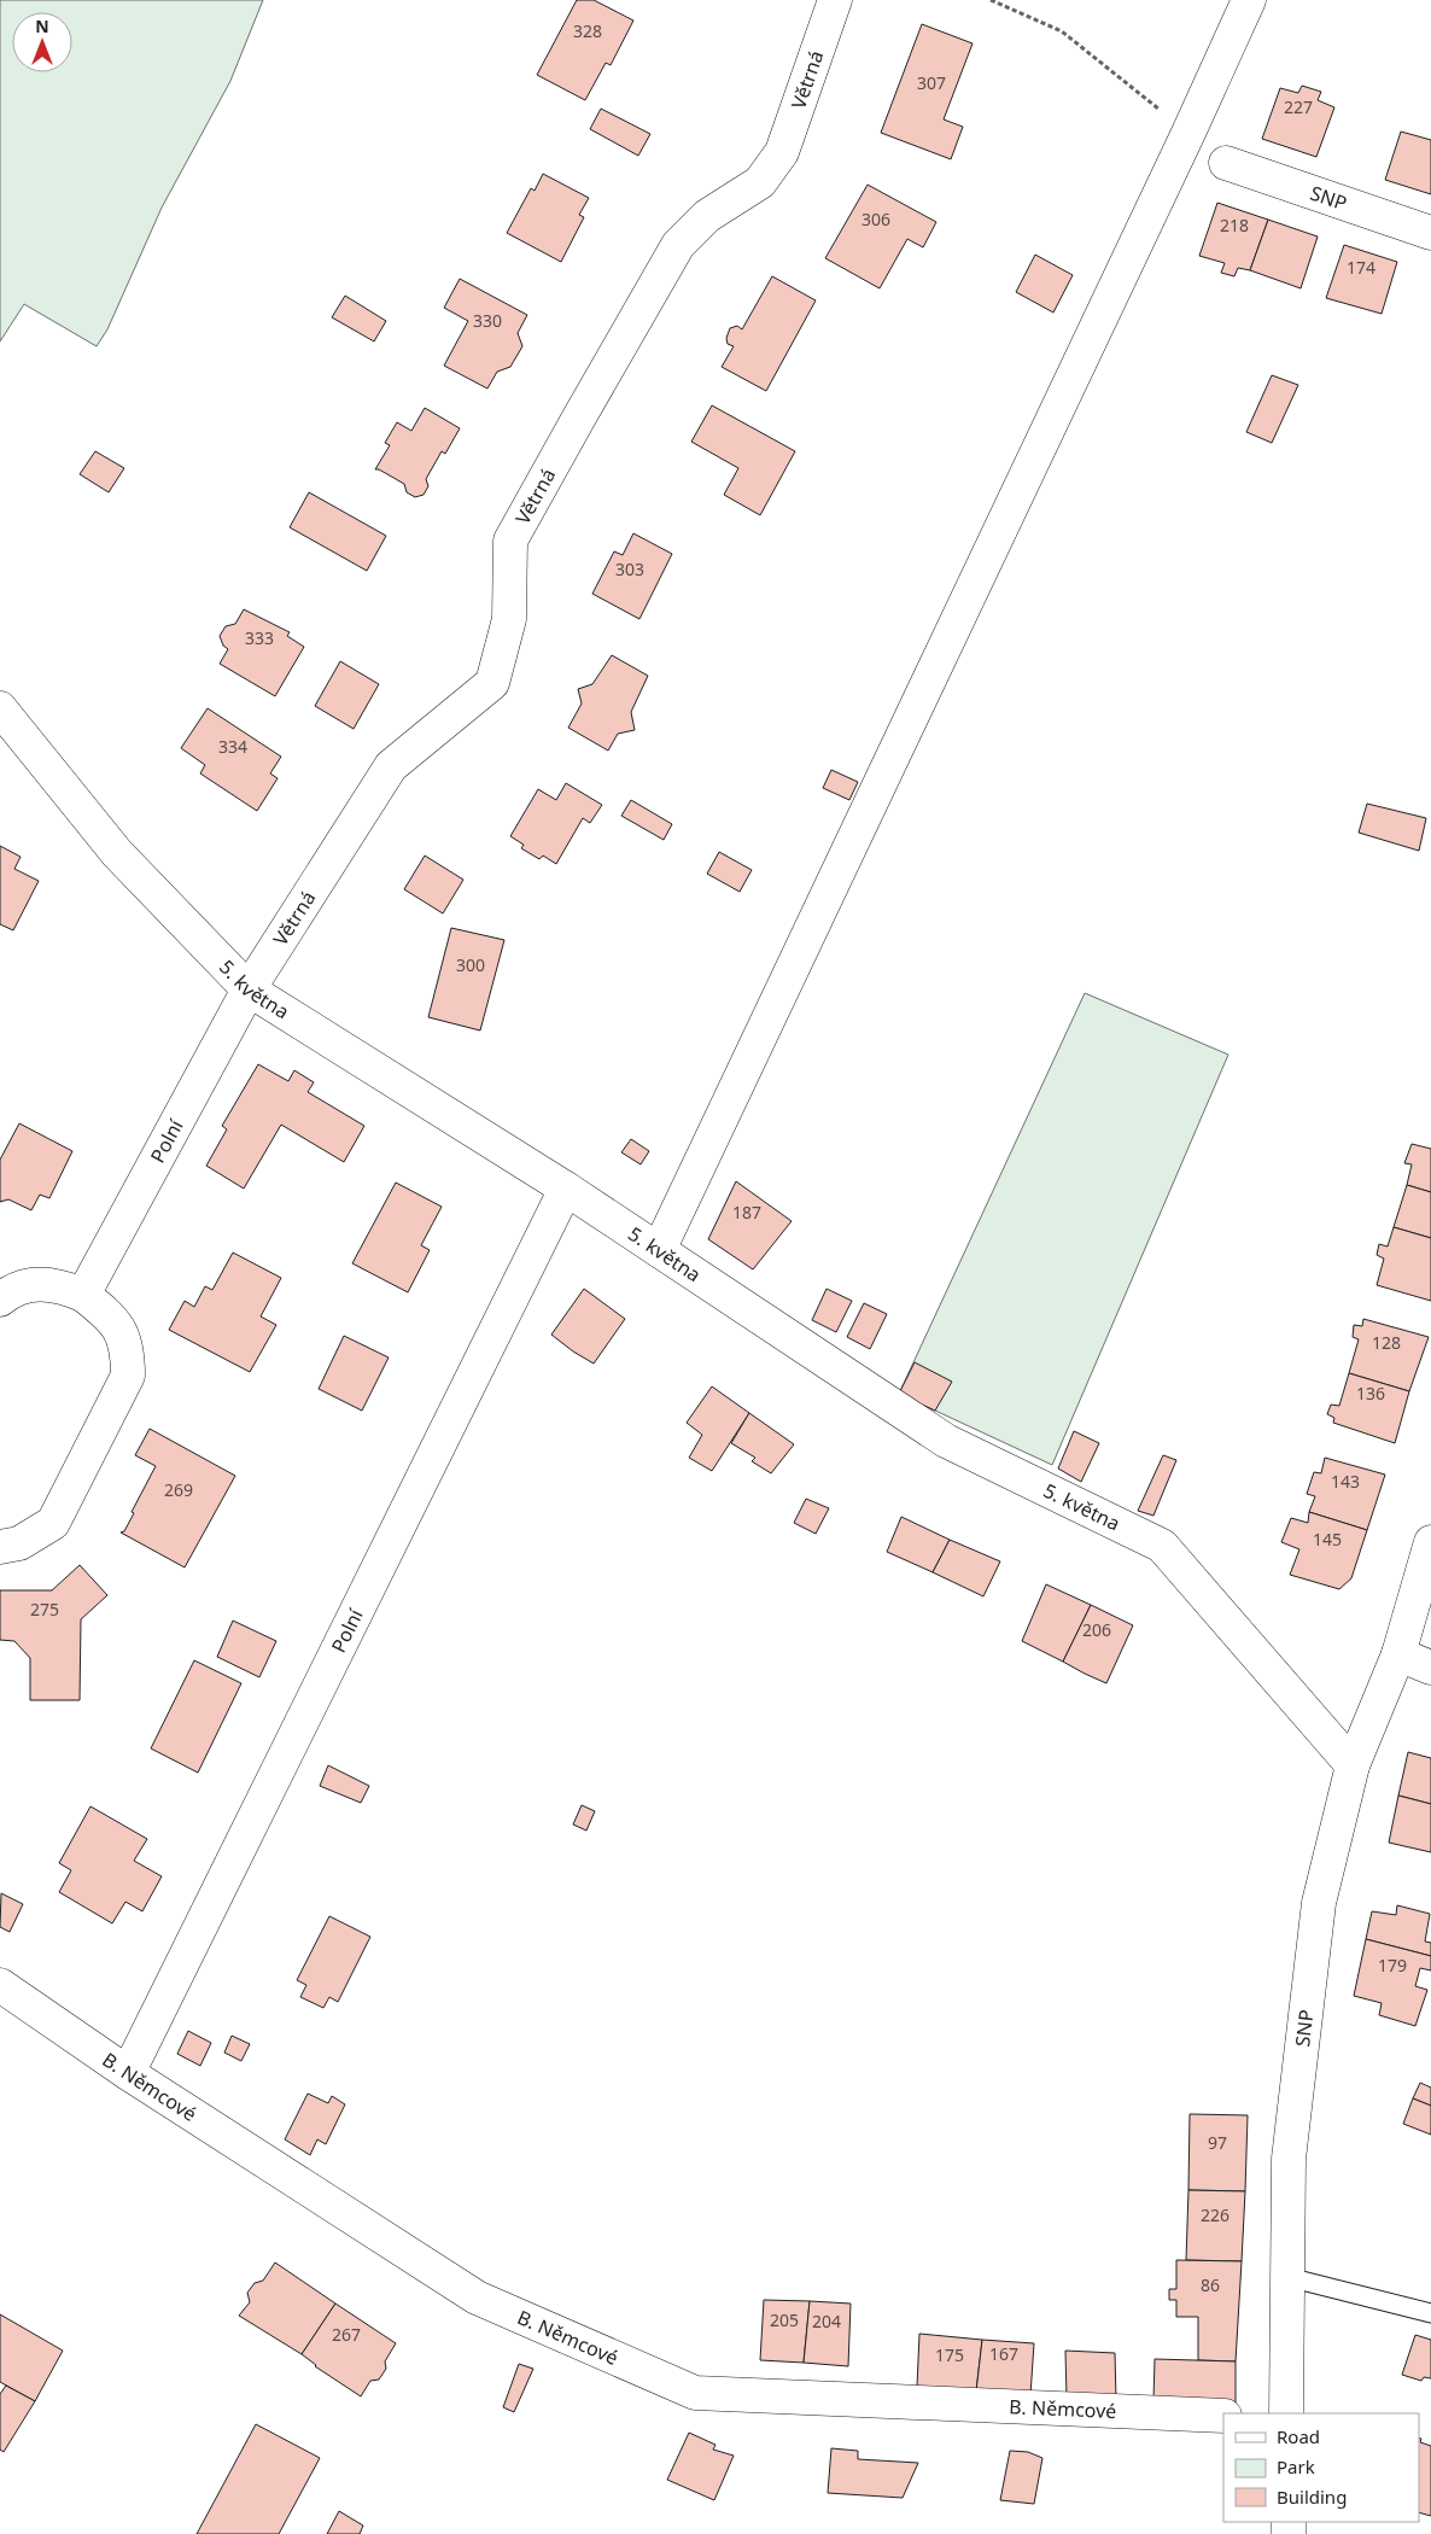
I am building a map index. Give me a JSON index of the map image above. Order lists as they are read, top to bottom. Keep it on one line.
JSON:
{"streets":{"street":["Větrná","SNP","5. května","Polní","B. Němcové"]},"crossings":[["Větrná","5. května"],["Větrná","Polní"],["SNP","5. května"],["5. května","Polní"],["Polní","B. Němcové"]],"house_numbers":["328","307","227","306","218","174","330","303","333","334","300","187","128","136","143","269","145","275","206","179","97","226","86","205","204","267","167","175"],"legend":["Road","Park","Building"],"north":"top"}
